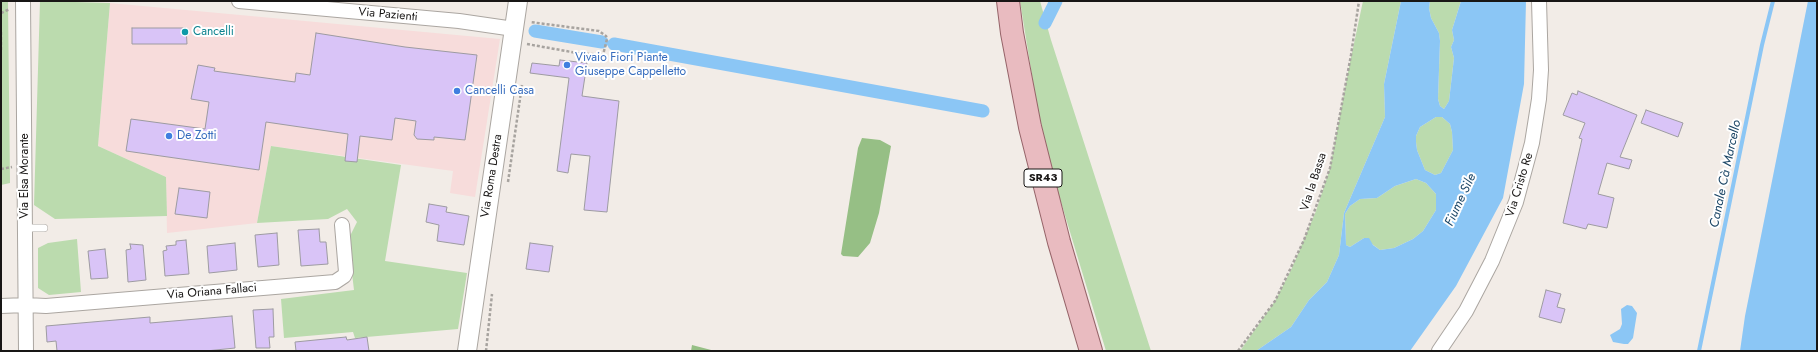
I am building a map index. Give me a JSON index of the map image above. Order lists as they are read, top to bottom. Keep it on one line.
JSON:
{"streets":{"main road":["SR43"],"street":["Via Pazienti","Via Elsa Morante","Via Roma Destra","Via Cristo Re","Via Oriana Fallaci"],"path":["Via la Bassa"]},"crossings":[["Via Pazienti","Via Roma Destra"],["Via Elsa Morante","Via Oriana Fallaci"]],"water":["Canale Cà Marcello","Fiume Sile"],"places":["Cancelli","Vivaio Fiori Piante Giuseppe Cappelletto","Cancelli Casa","De Zotti"]}
